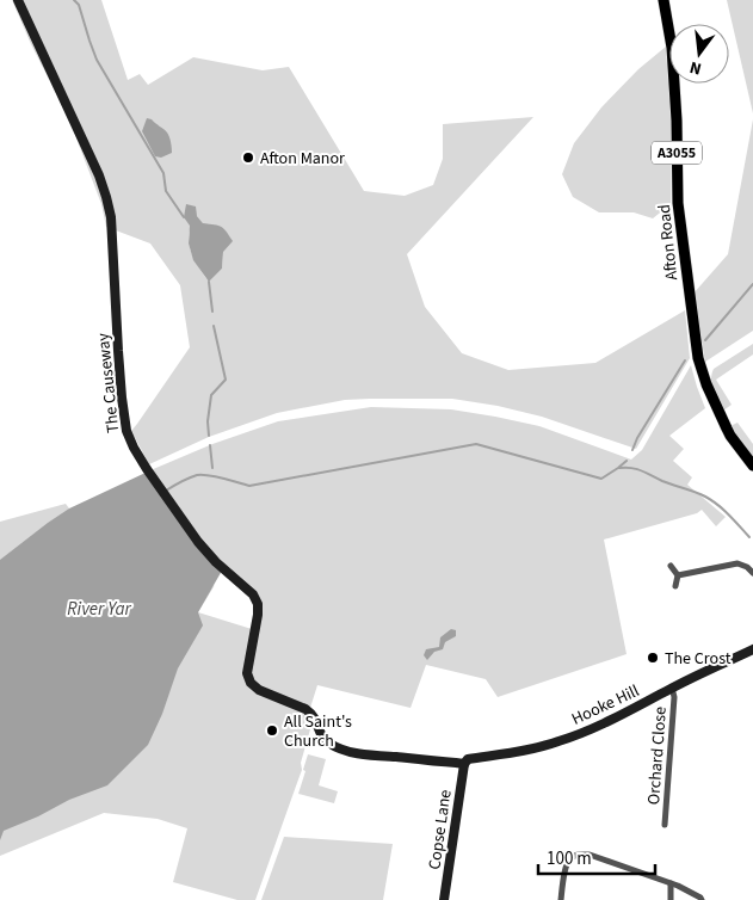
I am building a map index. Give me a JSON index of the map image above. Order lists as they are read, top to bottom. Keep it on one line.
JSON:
{"streets":{"main road":["A3055","Afton Road"],"street":["The Causeway","Hooke Hill","Orchard Close","Copse Lane"]},"crossings":[["The Causeway","Hooke Hill"],["The Causeway","Copse Lane"],["Hooke Hill","Orchard Close"],["Hooke Hill","Copse Lane"]],"water":["River Yar"],"places":["Afton Manor","The Crost","All Saint's Church"],"scale_bar":"100 m","north":"bottom"}
